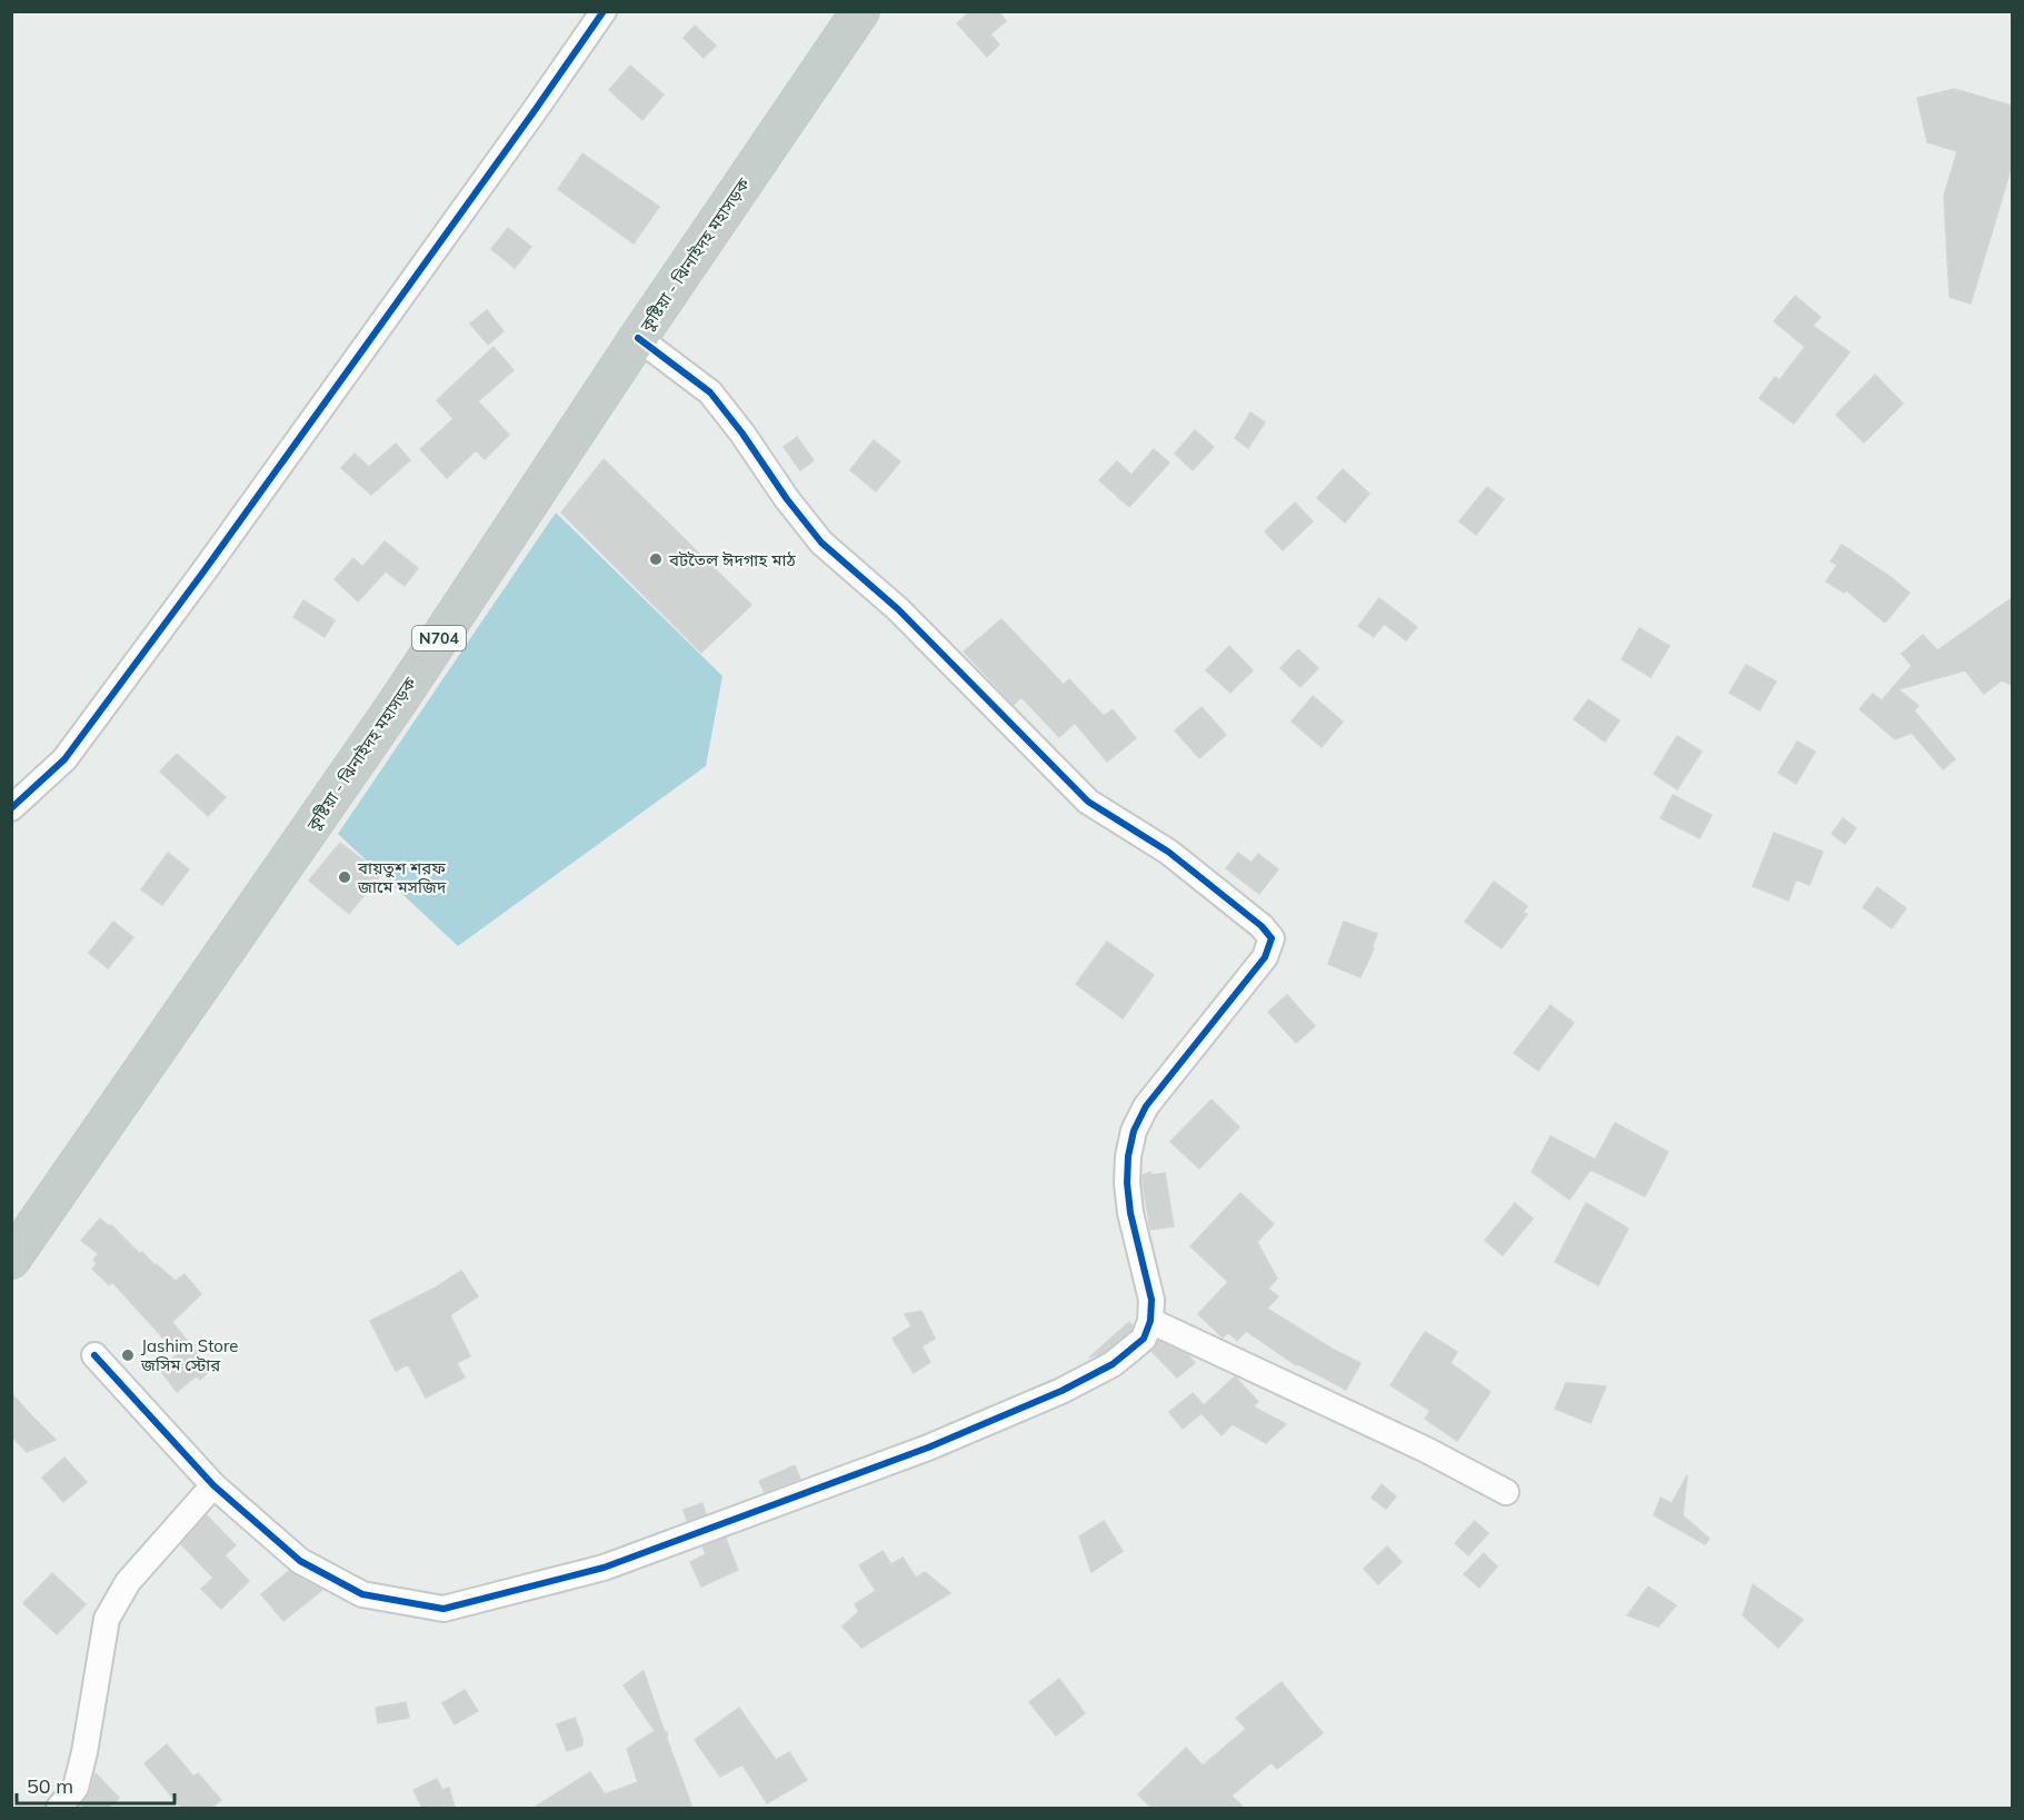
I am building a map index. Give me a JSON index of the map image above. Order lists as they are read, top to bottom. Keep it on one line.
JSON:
{"streets":{"highway":["কুষ্টিয়া - ঝিনাইদহ মহাসড়ক","N704"]},"places":["বটতৈল ঈদগাহ মাঠ","বায়তুশ শরফ জামে মসজিদ","Jashim Store জসিম স্টোর"],"scale_bar":"50 m"}
